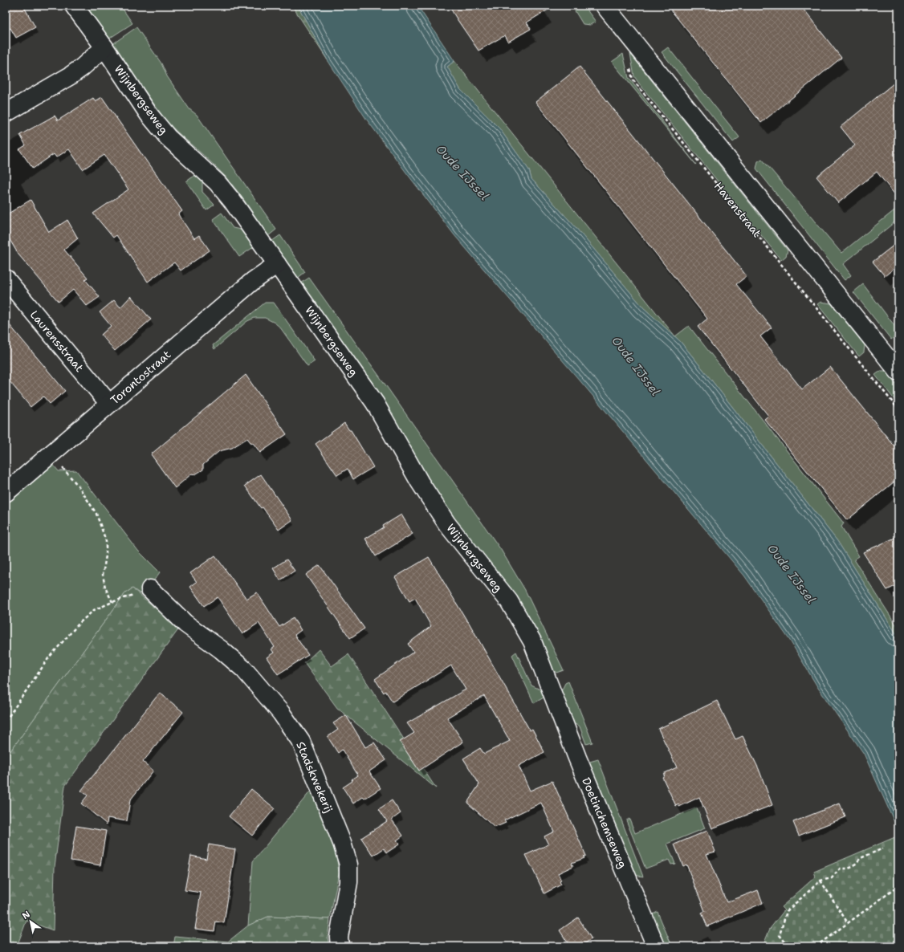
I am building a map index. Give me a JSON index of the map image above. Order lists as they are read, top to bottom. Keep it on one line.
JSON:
{"streets":{"street":["Wijnbergseweg","Havenstraat","Laurensstraat","Torontostraat","Stadskwekerij","Doetinchemseweg"]},"crossings":[["Wijnbergseweg","Torontostraat"],["Wijnbergseweg","Doetinchemseweg"],["Laurensstraat","Torontostraat"]],"water":["Oude IJssel"],"north":"top left"}
